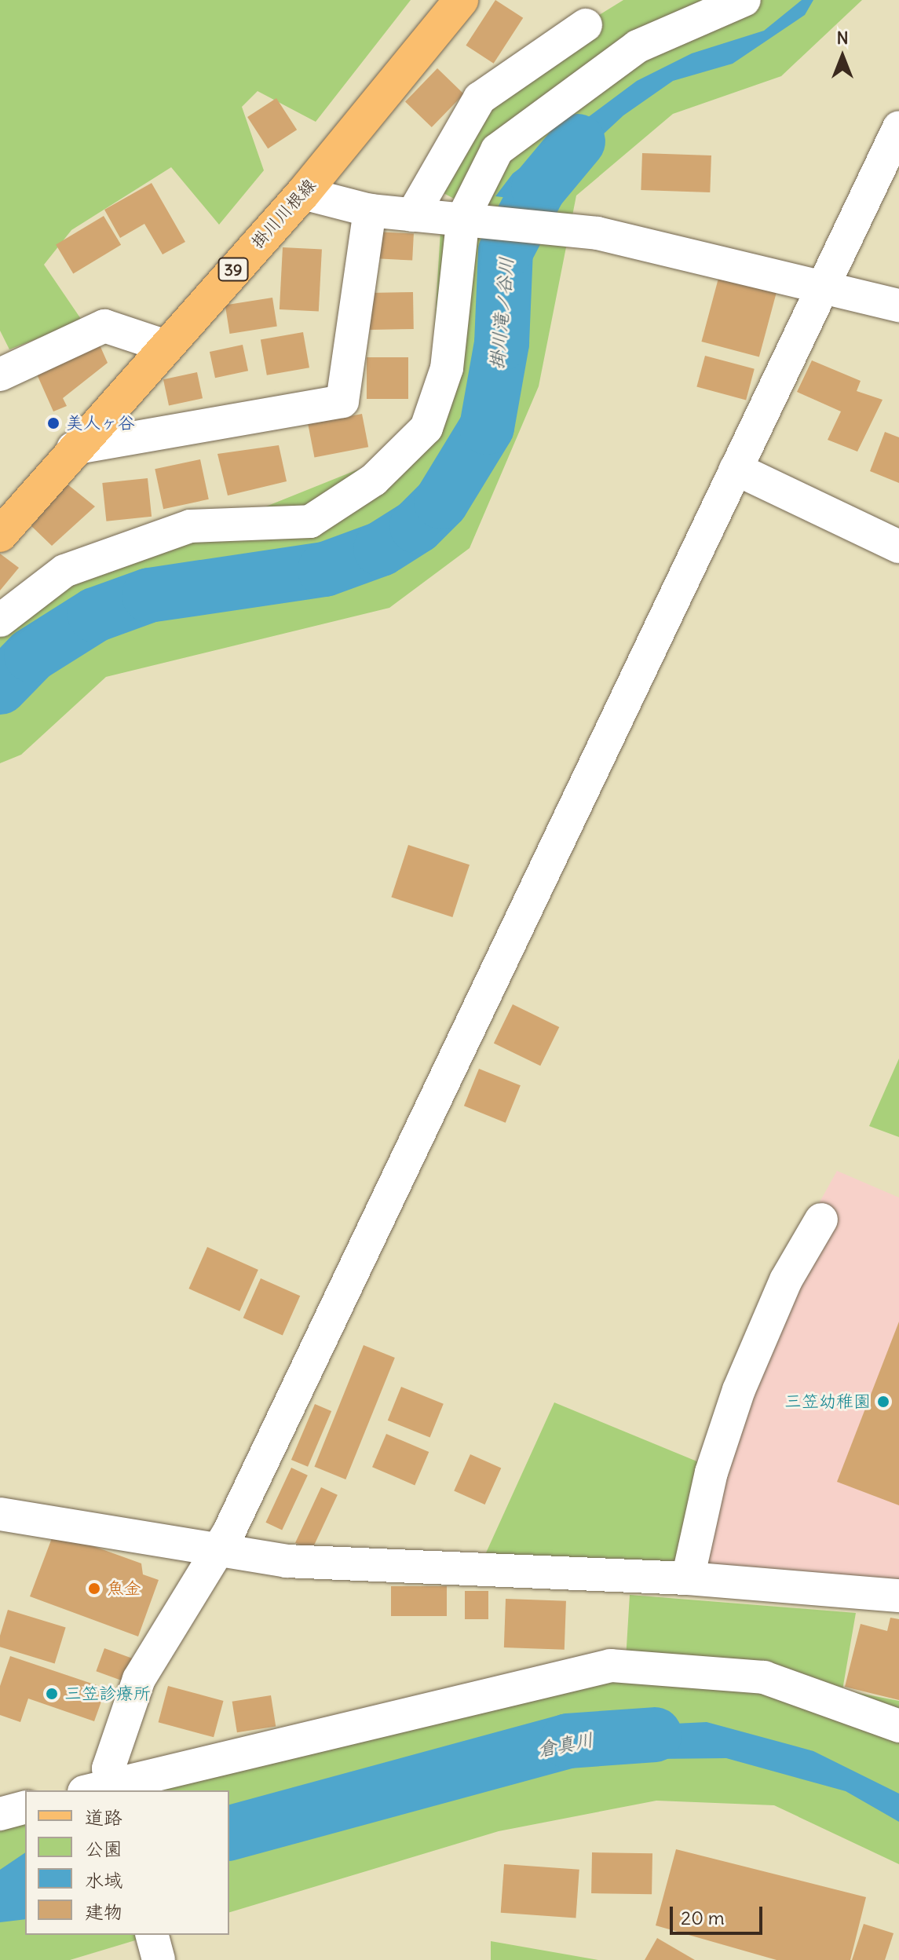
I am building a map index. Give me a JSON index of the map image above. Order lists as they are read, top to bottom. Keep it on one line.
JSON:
{"streets":{"main road":["掛川川根線","39"]},"water":["掛川滝ノ谷川","倉真川"],"places":["美人ヶ谷","三笠幼稚園","魚金","三笠診療所"],"legend":["道路","公園","水域","建物"],"scale_bar":"20 m","north":"top"}
